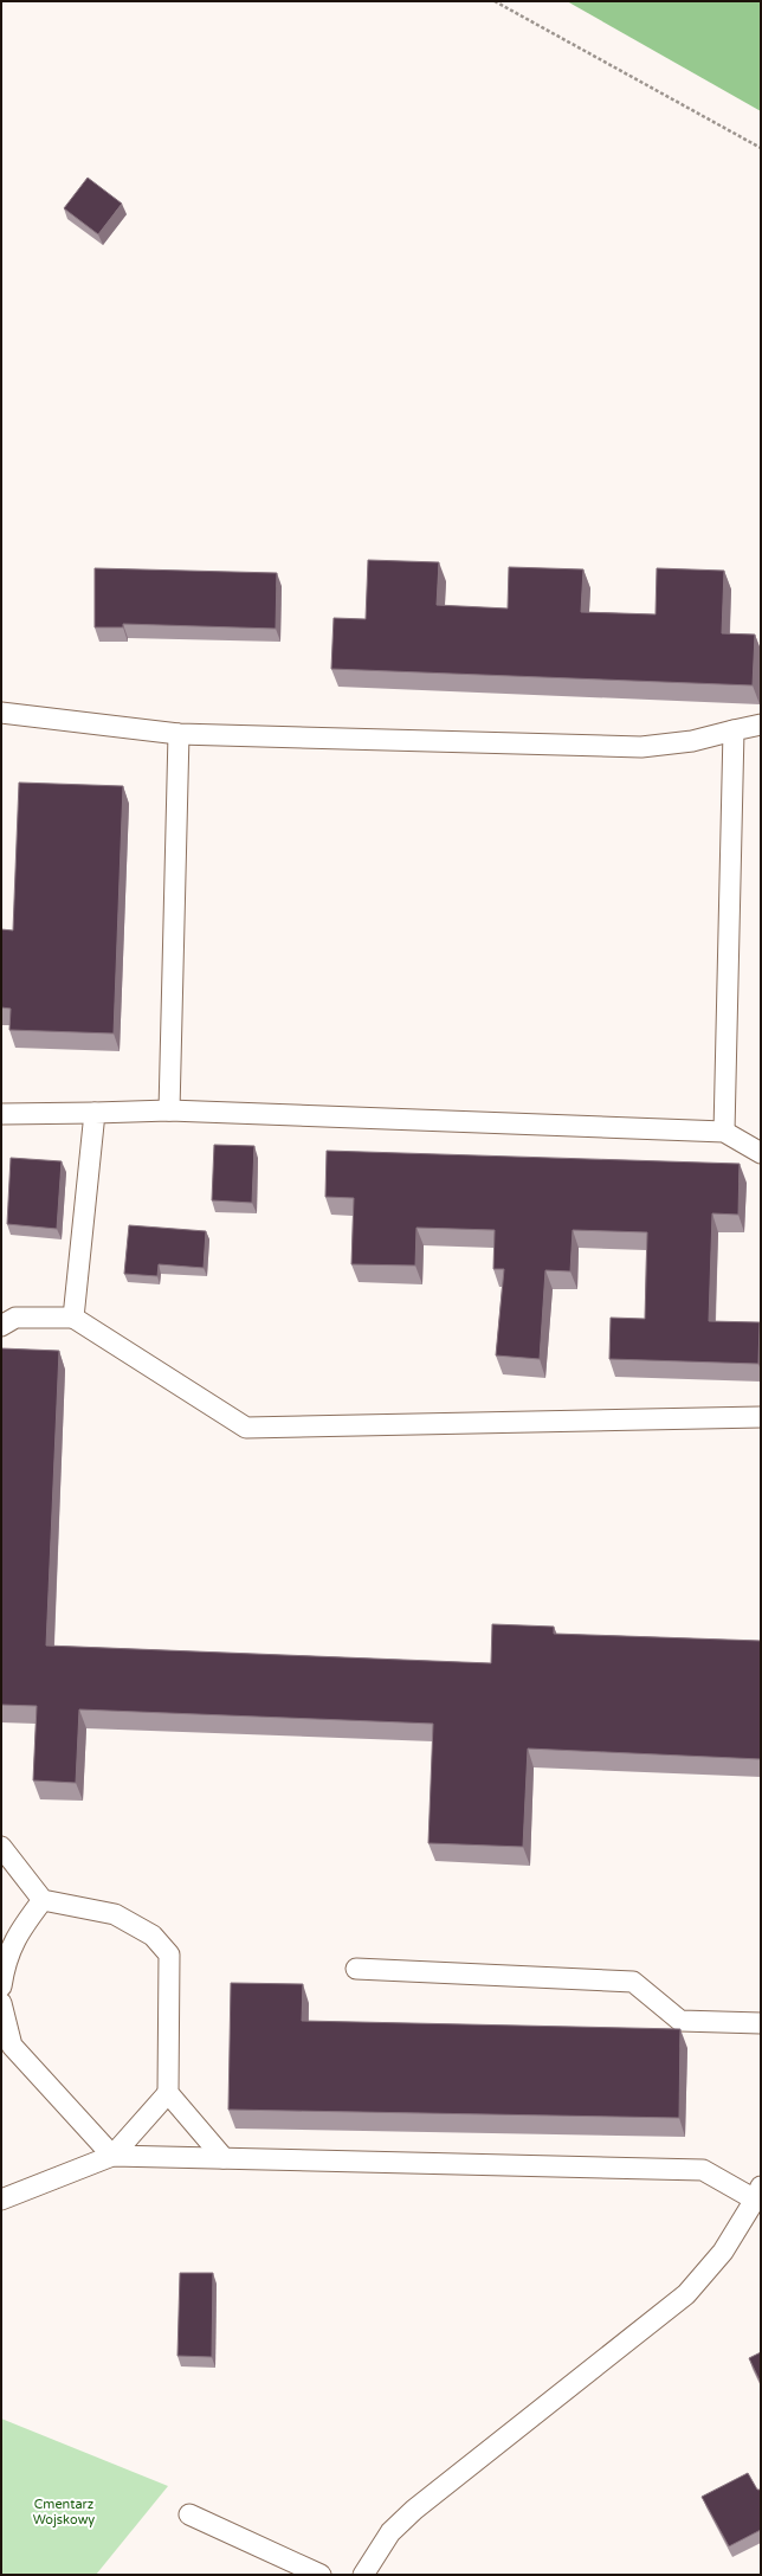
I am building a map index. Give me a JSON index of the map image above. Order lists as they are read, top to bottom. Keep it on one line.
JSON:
{"parks":["Cmentarz Wojskowy"]}
